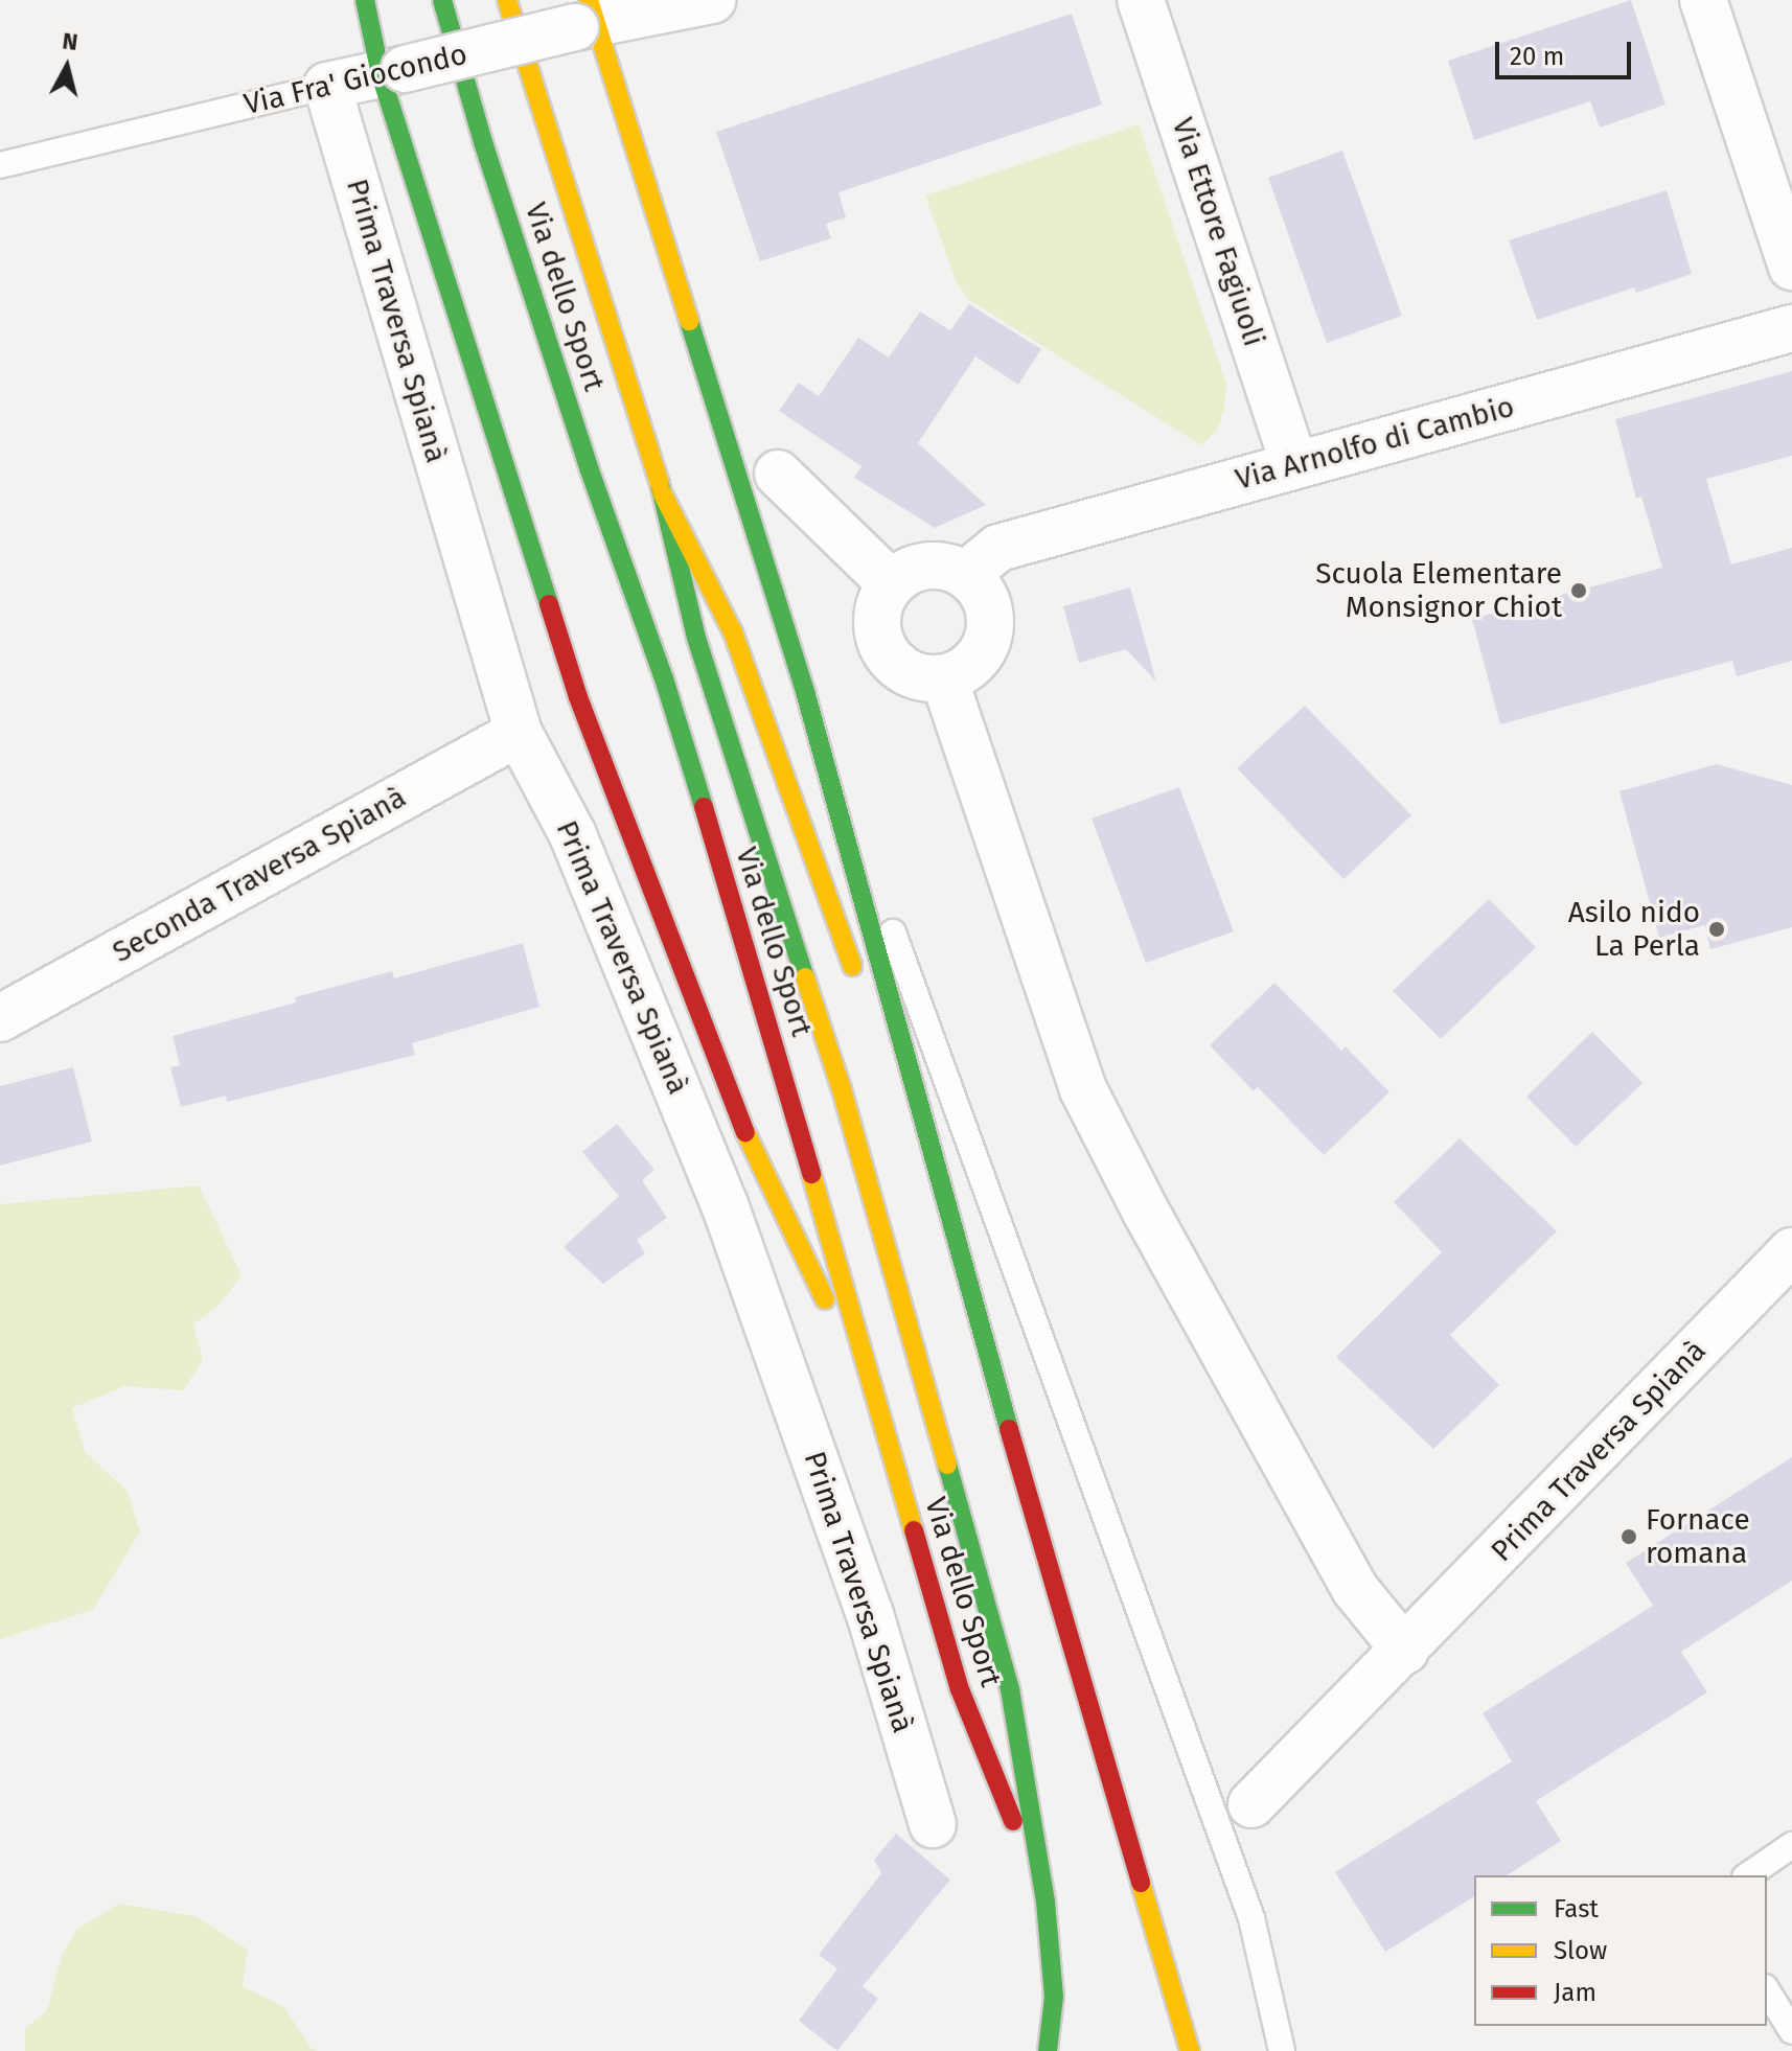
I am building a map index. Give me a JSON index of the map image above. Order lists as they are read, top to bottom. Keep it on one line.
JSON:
{"streets":{"main road":["Via dello Sport"],"street":["Via Fra' Giocondo","Via Ettore Fagiuoli","Prima Traversa Spianà","Via Arnolfo di Cambio","Seconda Traversa Spianà"]},"crossings":[["Via Fra' Giocondo","Prima Traversa Spianà"],["Via Ettore Fagiuoli","Via Arnolfo di Cambio"],["Prima Traversa Spianà","Seconda Traversa Spianà"]],"places":["Scuola Elementare Monsignor Chiot","Asilo nido La Perla","Fornace romana"],"legend":["Fast","Slow","Jam"],"scale_bar":"20 m","north":"top"}
